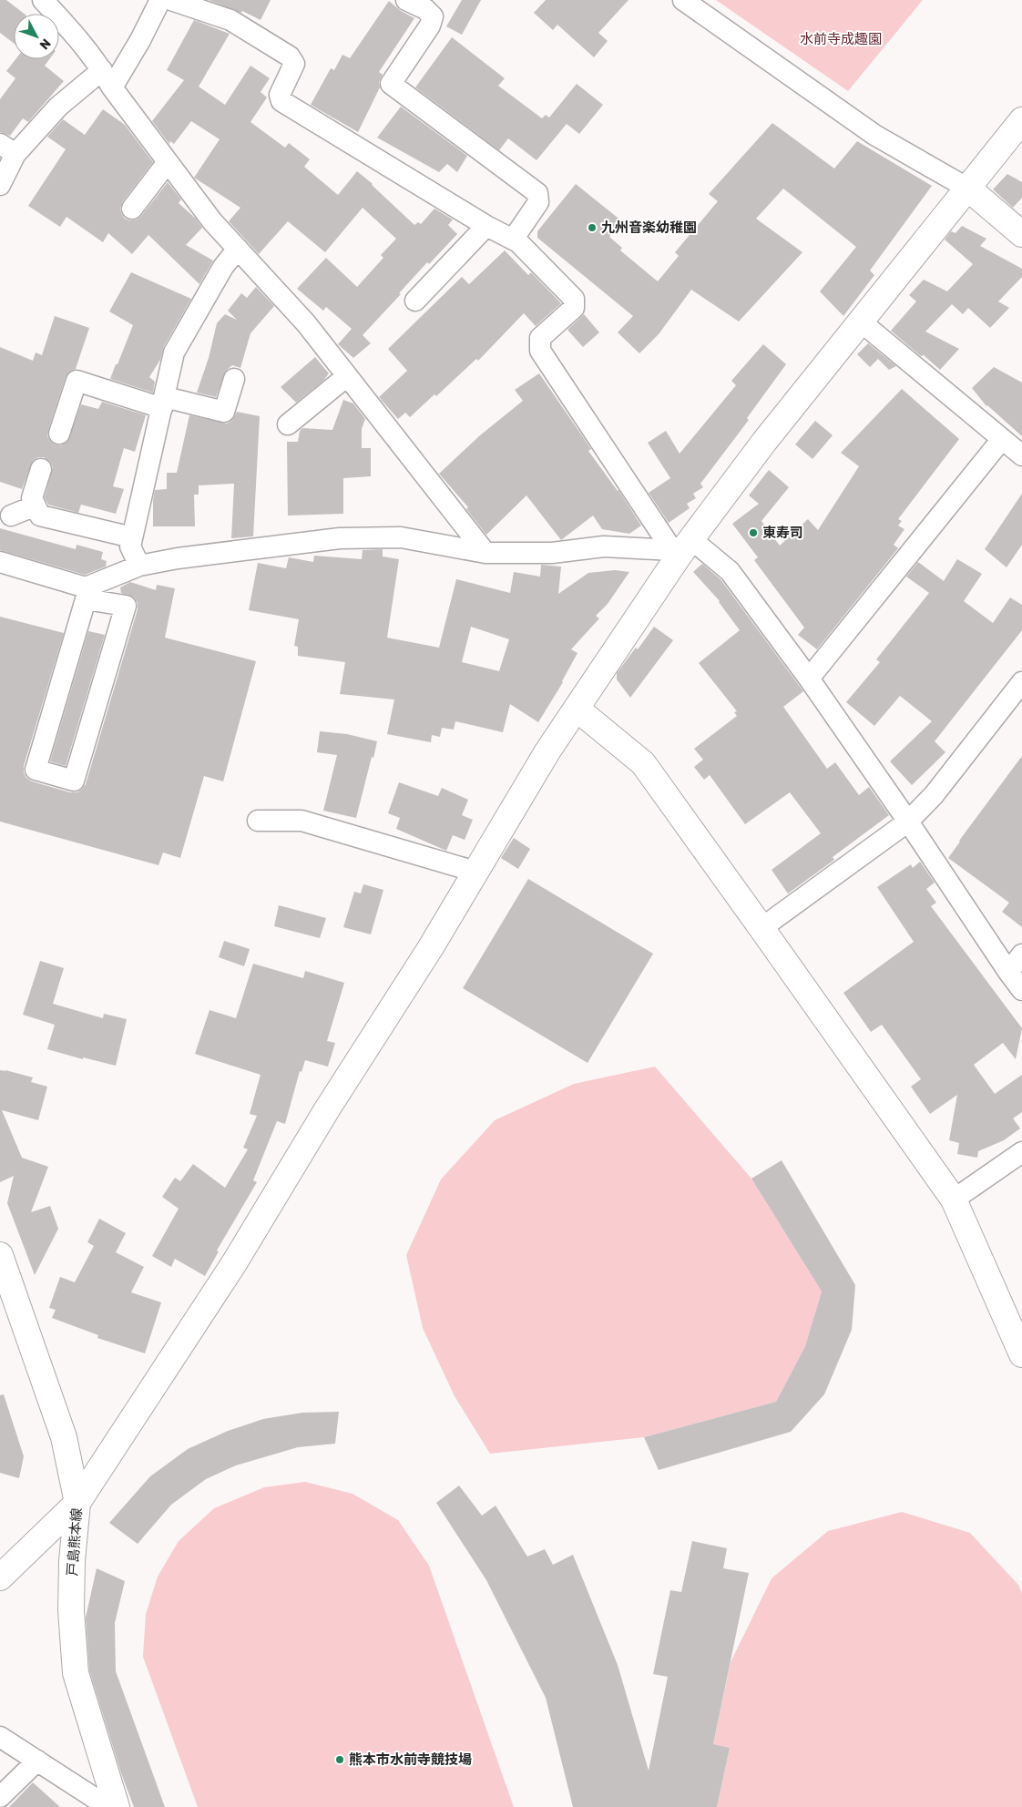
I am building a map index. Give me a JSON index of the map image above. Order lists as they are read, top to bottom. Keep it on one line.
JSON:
{"streets":{"street":["戸島熊本線"]},"parks":["水前寺成趣園"],"places":["九州音楽幼稚園","東寿司","熊本市水前寺競技場"],"north":"bottom right"}
